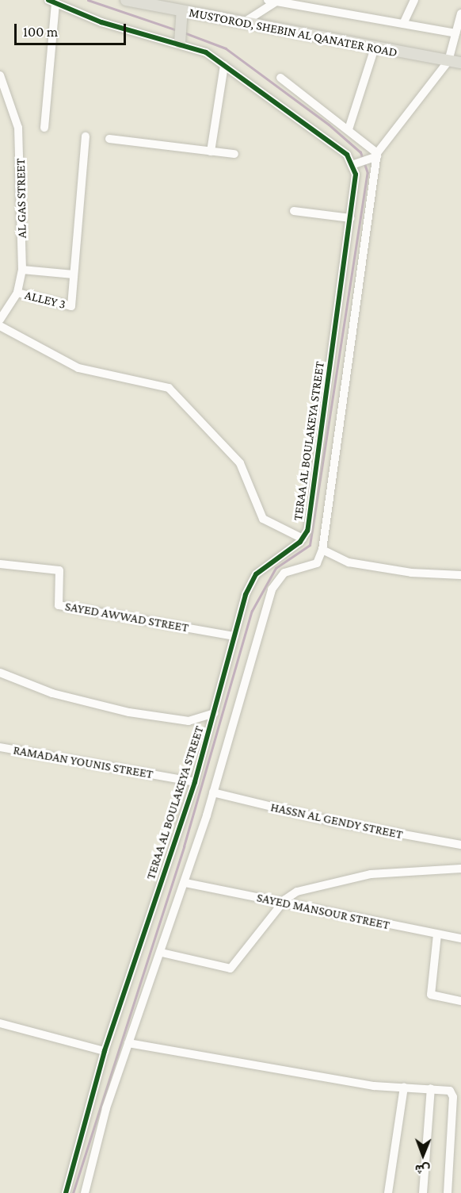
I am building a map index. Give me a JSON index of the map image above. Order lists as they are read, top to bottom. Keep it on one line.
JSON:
{"streets":{"main road":["MUSTOROD, SHEBIN AL QANATER ROAD"],"street":["AL GAS STREET","ALLEY 3","TERAA AL BOULAKEYA STREET","SAYED AWWAD STREET","RAMADAN YOUNIS STREET","HASSN AL GENDY STREET","SAYED MANSOUR STREET"]},"crossings":[["AL GAS STREET","ALLEY 3"],["TERAA AL BOULAKEYA STREET","SAYED AWWAD STREET"],["TERAA AL BOULAKEYA STREET","RAMADAN YOUNIS STREET"]],"scale_bar":"100 m","north":"bottom"}
